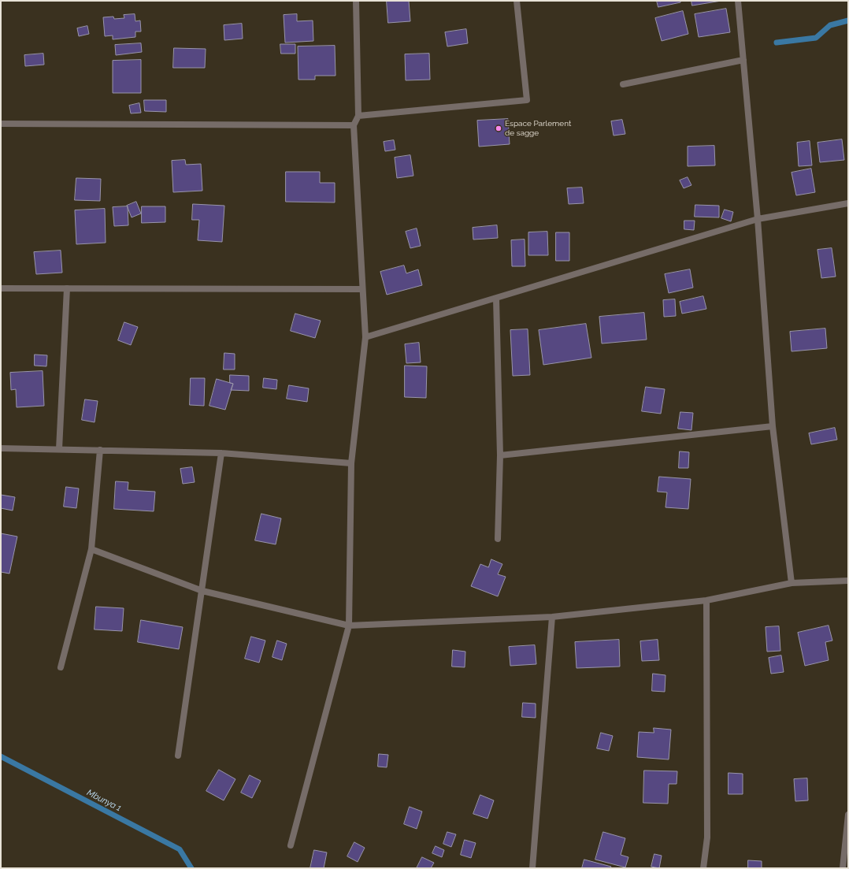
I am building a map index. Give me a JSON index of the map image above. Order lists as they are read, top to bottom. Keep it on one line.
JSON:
{"water":["Mbunya 1"],"places":["Espace Parlement de sagge"]}
